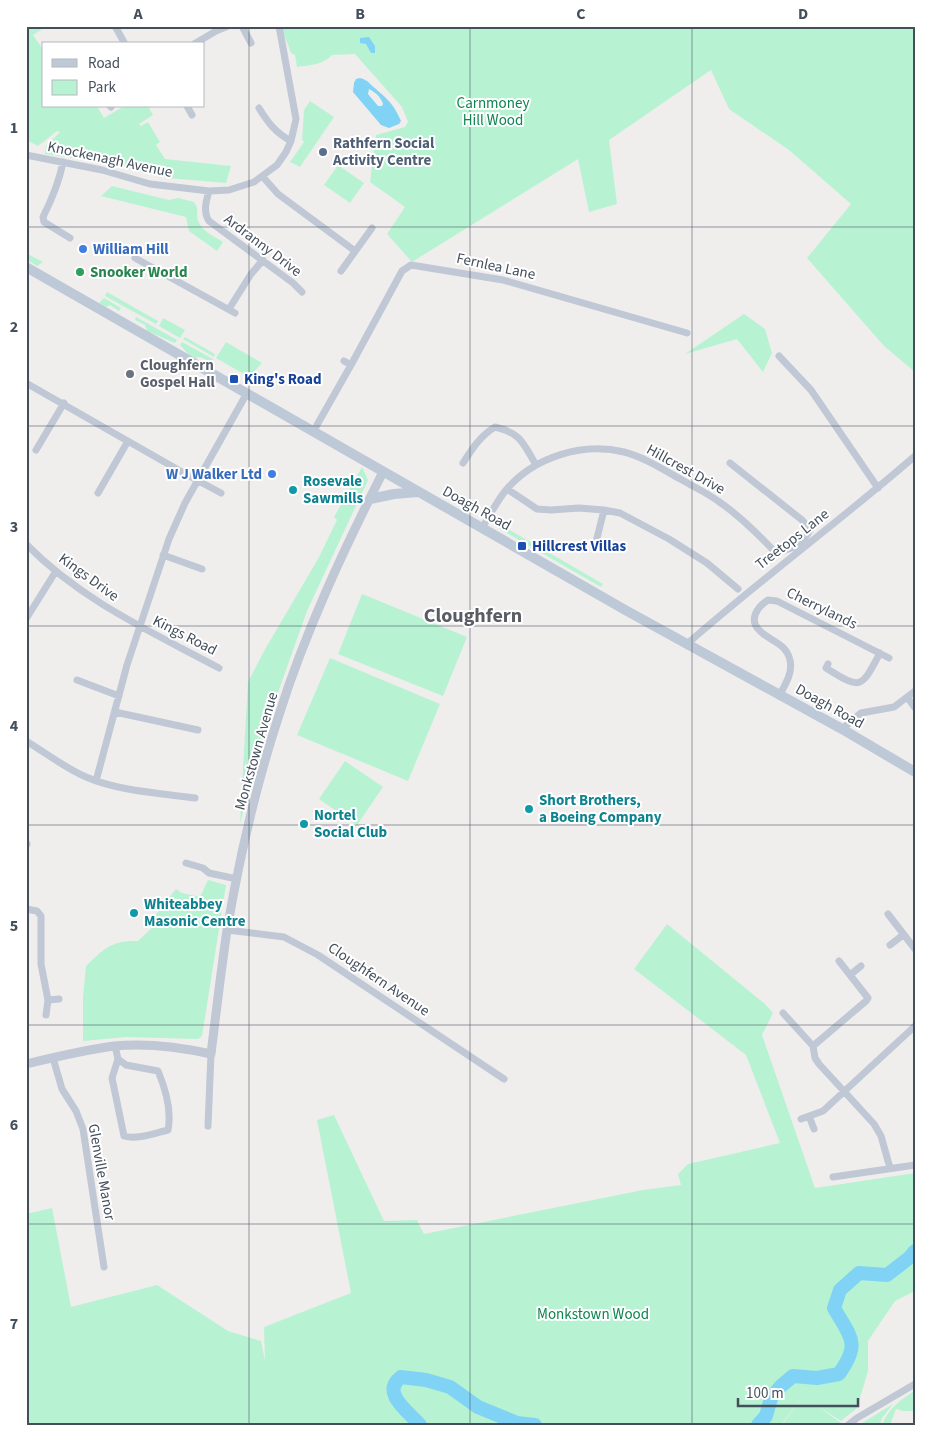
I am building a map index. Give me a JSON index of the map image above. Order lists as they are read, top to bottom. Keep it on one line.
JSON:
{"streets":{"main road":["Doagh Road"],"street":["Knockenagh Avenue","Ardranny Drive","Fernlea Lane","Hillcrest Drive","Treetops Lane","Kings Drive","Cherrylands","Kings Road","Monkstown Avenue","Cloughfern Avenue","Glenville Manor"]},"crossings":[["Knockenagh Avenue","Ardranny Drive"],["Fernlea Lane","Doagh Road"],["Hillcrest Drive","Doagh Road"],["Doagh Road","Treetops Lane"],["Doagh Road","Cherrylands"],["Doagh Road","Kings Road"],["Doagh Road","Monkstown Avenue"],["Kings Drive","Kings Road"],["Monkstown Avenue","Cloughfern Avenue"]],"districts":["Cloughfern"],"parks":["Carnmoney Hill Wood","Monkstown Wood"],"places":{"other":["Rathfern Social Activity Centre","William Hill","Snooker World","Cloughfern Gospel Hall","W J Walker Ltd","Rosevale Sawmills","Short Brothers, a Boeing Company","Nortel Social Club","Whiteabbey Masonic Centre"],"transit":["King's Road","Hillcrest Villas"]},"legend":["Road","Park"],"scale_bar":"100 m","grid":{"columns":["A","B","C","D"],"rows":["1","2","3","4","5","6","7"]}}
